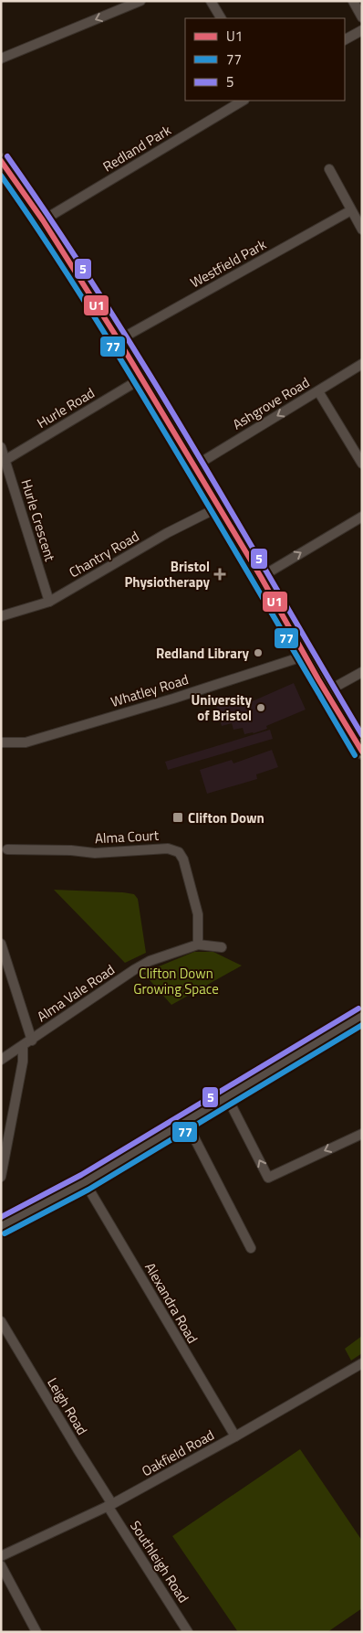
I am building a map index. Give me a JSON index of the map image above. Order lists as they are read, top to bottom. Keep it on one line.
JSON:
{"streets":{"street":["Redland Park","Westfield Park","Ashgrove Road","Hurle Road","Hurle Crescent","Chantry Road","Whatley Road","Alma Court","Alma Vale Road","Alexandra Road","Leigh Road","Oakfield Road","Southleigh Road"]},"crossings":[["Hurle Road","Hurle Crescent"],["Hurle Crescent","Chantry Road"],["Alma Court","Alma Vale Road"],["Alexandra Road","Oakfield Road"],["Leigh Road","Oakfield Road"],["Leigh Road","Southleigh Road"],["Oakfield Road","Southleigh Road"]],"one_way":["Ashgrove Road"],"parks":["Clifton Down Growing Space"],"places":{"health":["Bristol Physiotherapy"],"other":["Redland Library","University of Bristol"],"transit":["Clifton Down"]},"lines":["transit line 5","transit line U1","transit line 77"],"legend":["U1","77","5"]}
